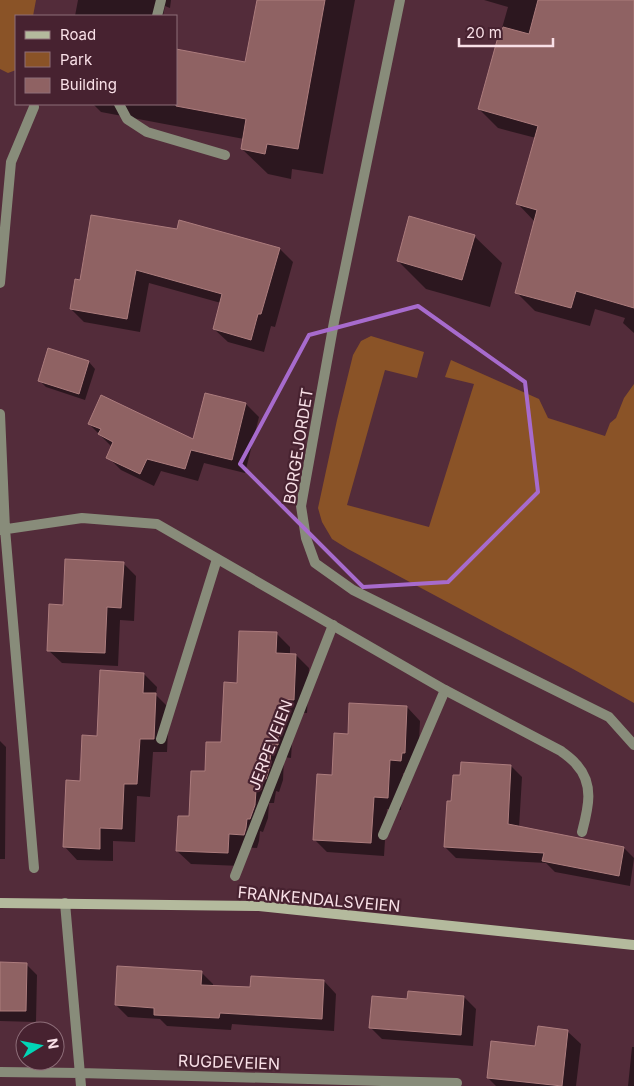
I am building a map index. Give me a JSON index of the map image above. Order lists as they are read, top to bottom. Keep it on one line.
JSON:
{"streets":{"main road":["FRANKENDALSVEIEN"],"street":["BORGEJORDET","JERPEVEIEN","RUGDEVEIEN"]},"legend":["Road","Park","Building"],"scale_bar":"20 m","north":"right"}
